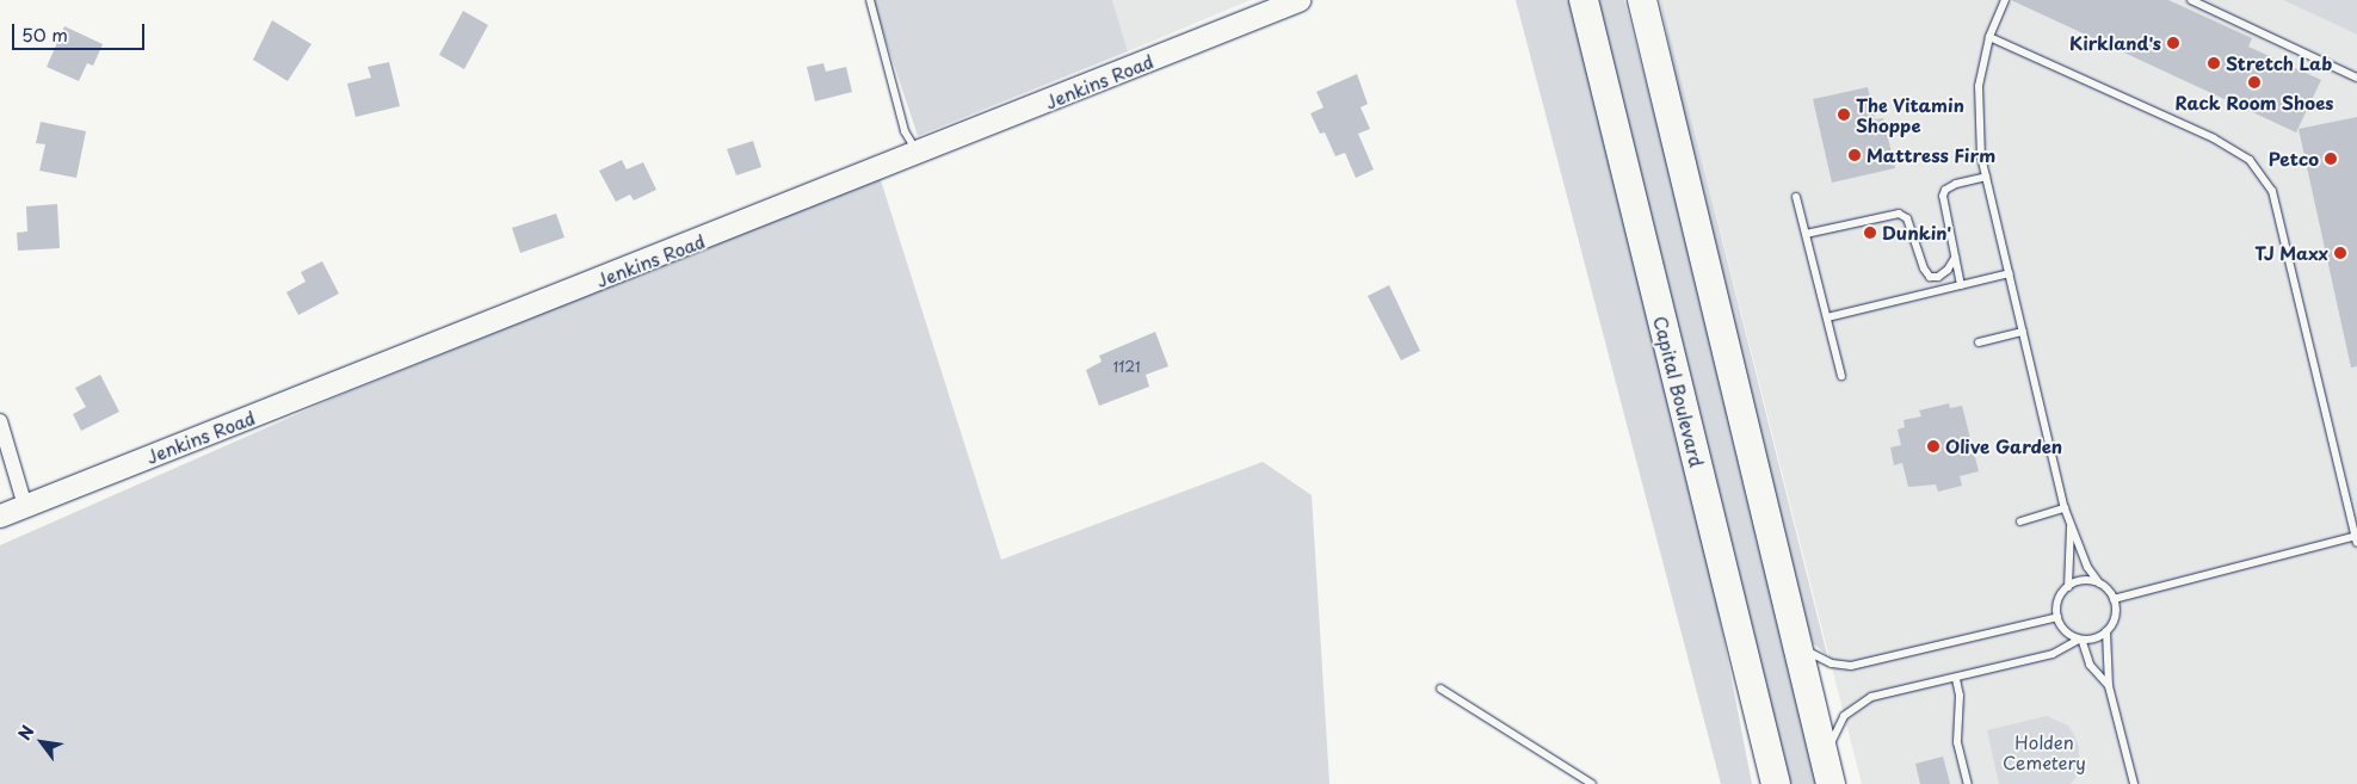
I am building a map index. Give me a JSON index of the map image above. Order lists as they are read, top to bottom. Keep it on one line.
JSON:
{"streets":{"highway":["Capital Boulevard"],"street":["Jenkins Road"]},"parks":["Holden Cemetery"],"places":["Kirkland's","Stretch Lab","Rack Room Shoes","The Vitamin Shoppe","Mattress Firm","Petco","Dunkin'","TJ Maxx","Olive Garden"],"house_numbers":["1121"],"scale_bar":"50 m","north":"top left"}
